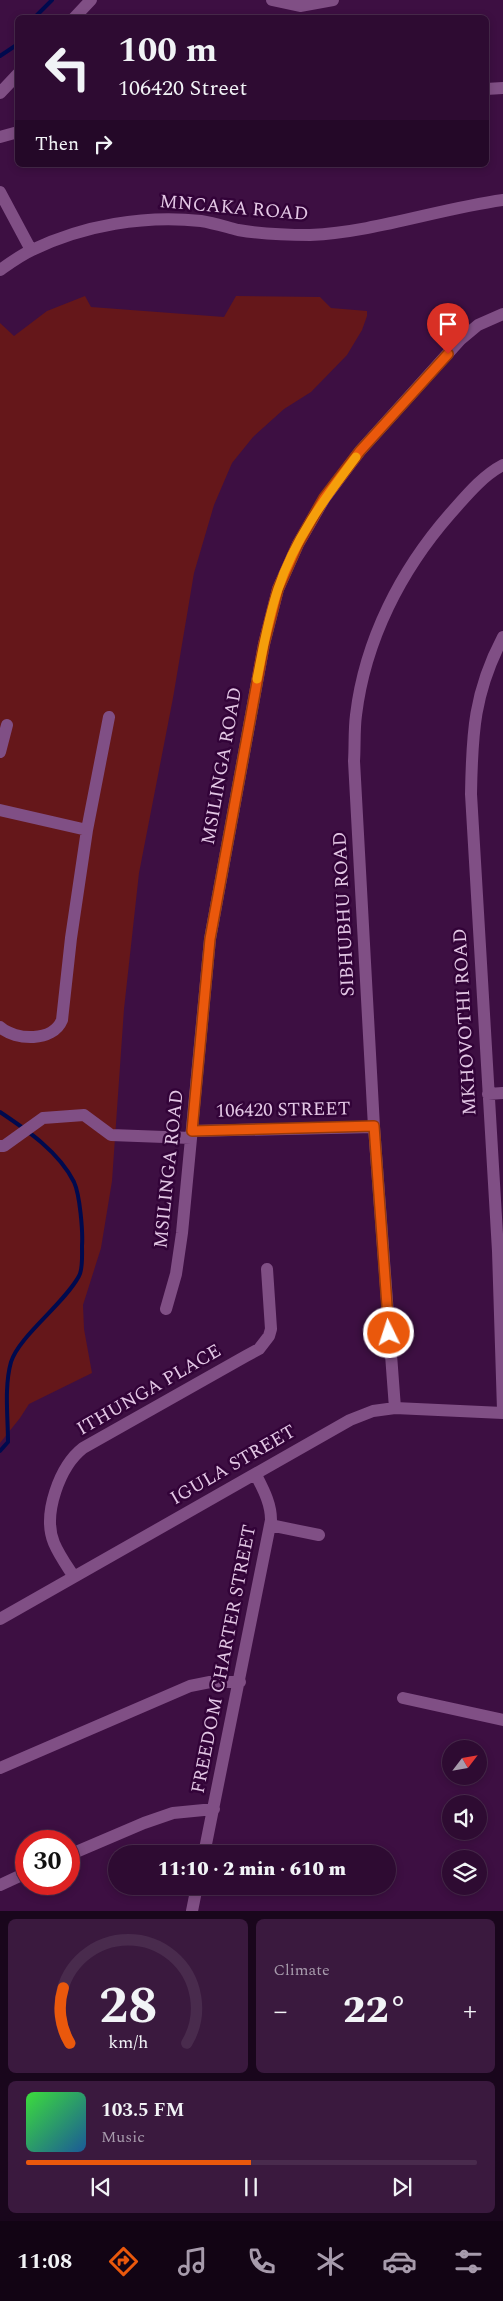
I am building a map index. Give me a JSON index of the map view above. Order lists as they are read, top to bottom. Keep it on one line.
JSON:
{"streets":{"street":["MNCAKA ROAD","MSILINGA ROAD","SIBHUBHU ROAD","MKHOVOTHI ROAD","106420 STREET","ITHUNGA PLACE","IGULA STREET","FREEDOM CHARTER STREET"]},"crossings":[["MSILINGA ROAD","106420 STREET"],["SIBHUBHU ROAD","106420 STREET"],["SIBHUBHU ROAD","IGULA STREET"],["MKHOVOTHI ROAD","IGULA STREET"],["ITHUNGA PLACE","IGULA STREET"],["IGULA STREET","FREEDOM CHARTER STREET"]],"north":"top right","page":{"turn":["100 m","106420 Street"],"then":"Then","limit":"30","trip":"11:10 · 2 min · 610 m","tile":"Climate","heat":["−","22°","+"],"song":["103.5 FM","Music"],"tabs":"11:08","gauge":["28","km/h"]}}
